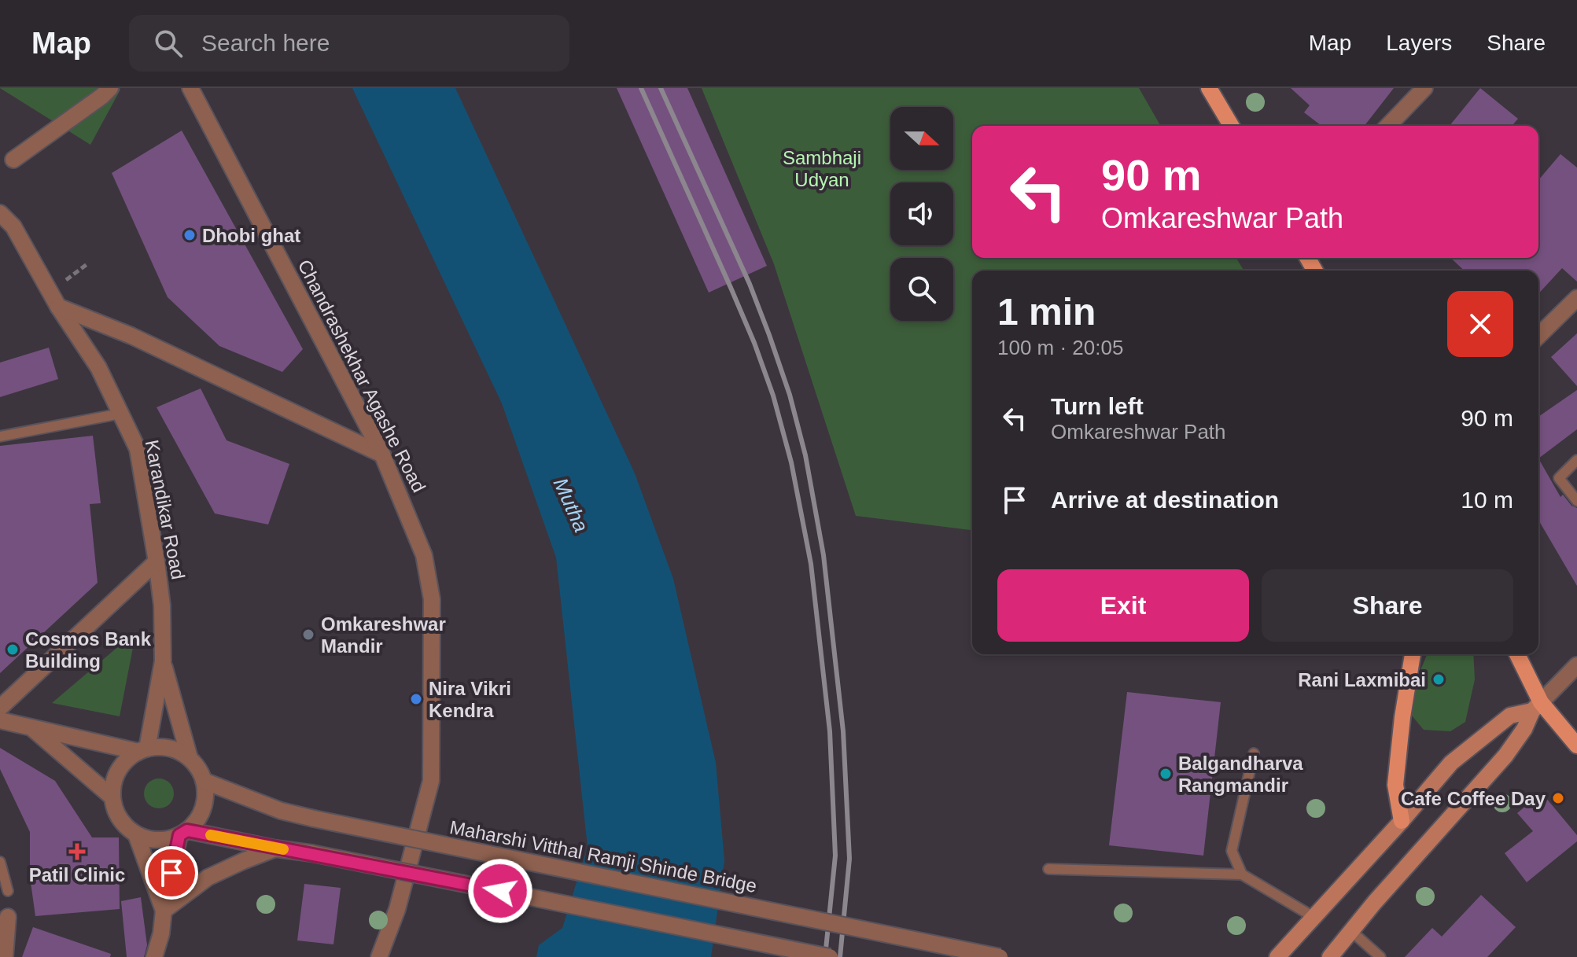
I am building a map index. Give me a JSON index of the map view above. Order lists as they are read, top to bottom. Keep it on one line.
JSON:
{"streets":{"street":["Chandrashekhar Agashe Road","Karandikar Road","Maharshi Vitthal Ramji Shinde Bridge"]},"water":["Mutha"],"parks":["Sambhaji Udyan"],"places":{"other":["Dhobi ghat","Omkareshwar Mandir","Cosmos Bank Building","Rani Laxmibai","Nira Vikri Kendra","Balgandharva Rangmandir","Cafe Coffee Day"],"health":["Patil Clinic"]},"north":"right","page":{"header":"Map","search":"Search here","nav":["Map","Layers","Share"],"turn":["90 m","Omkareshwar Path"],"heading":["1 min","100 m · 20:05"],"list":[{"name":"Turn left","note":"Omkareshwar Path","value":"90 m"},{"name":"Arrive at destination","value":"10 m"}],"buttons":["Exit","Share"]}}
